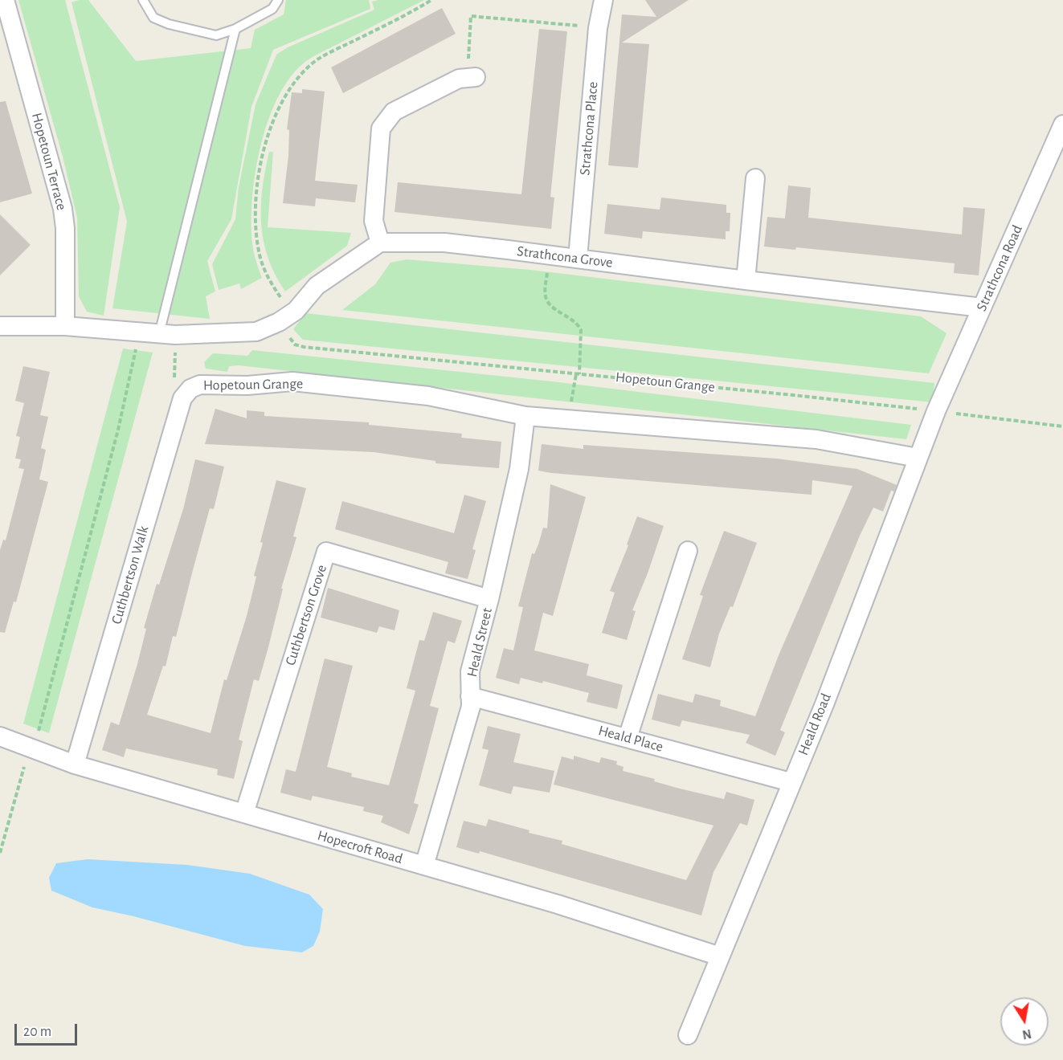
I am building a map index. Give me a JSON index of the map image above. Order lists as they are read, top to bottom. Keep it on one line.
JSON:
{"streets":{"street":["Strathcona Place","Hopetoun Terrace","Strathcona Grove","Strathcona Road","Hopetoun Grange","Cuthbertson Walk","Cuthbertson Grove","Heald Street","Heald Road","Heald Place","Hopecroft Road"]},"crossings":[["Strathcona Place","Strathcona Grove"],["Strathcona Grove","Strathcona Road"],["Strathcona Road","Hopetoun Grange"],["Strathcona Road","Heald Road"],["Hopetoun Grange","Cuthbertson Walk"],["Hopetoun Grange","Heald Street"],["Hopetoun Grange","Heald Road"],["Cuthbertson Walk","Hopecroft Road"],["Cuthbertson Grove","Heald Street"],["Cuthbertson Grove","Hopecroft Road"],["Heald Street","Heald Place"],["Heald Street","Hopecroft Road"],["Heald Road","Heald Place"],["Heald Road","Hopecroft Road"]],"scale_bar":"20 m","north":"bottom"}
